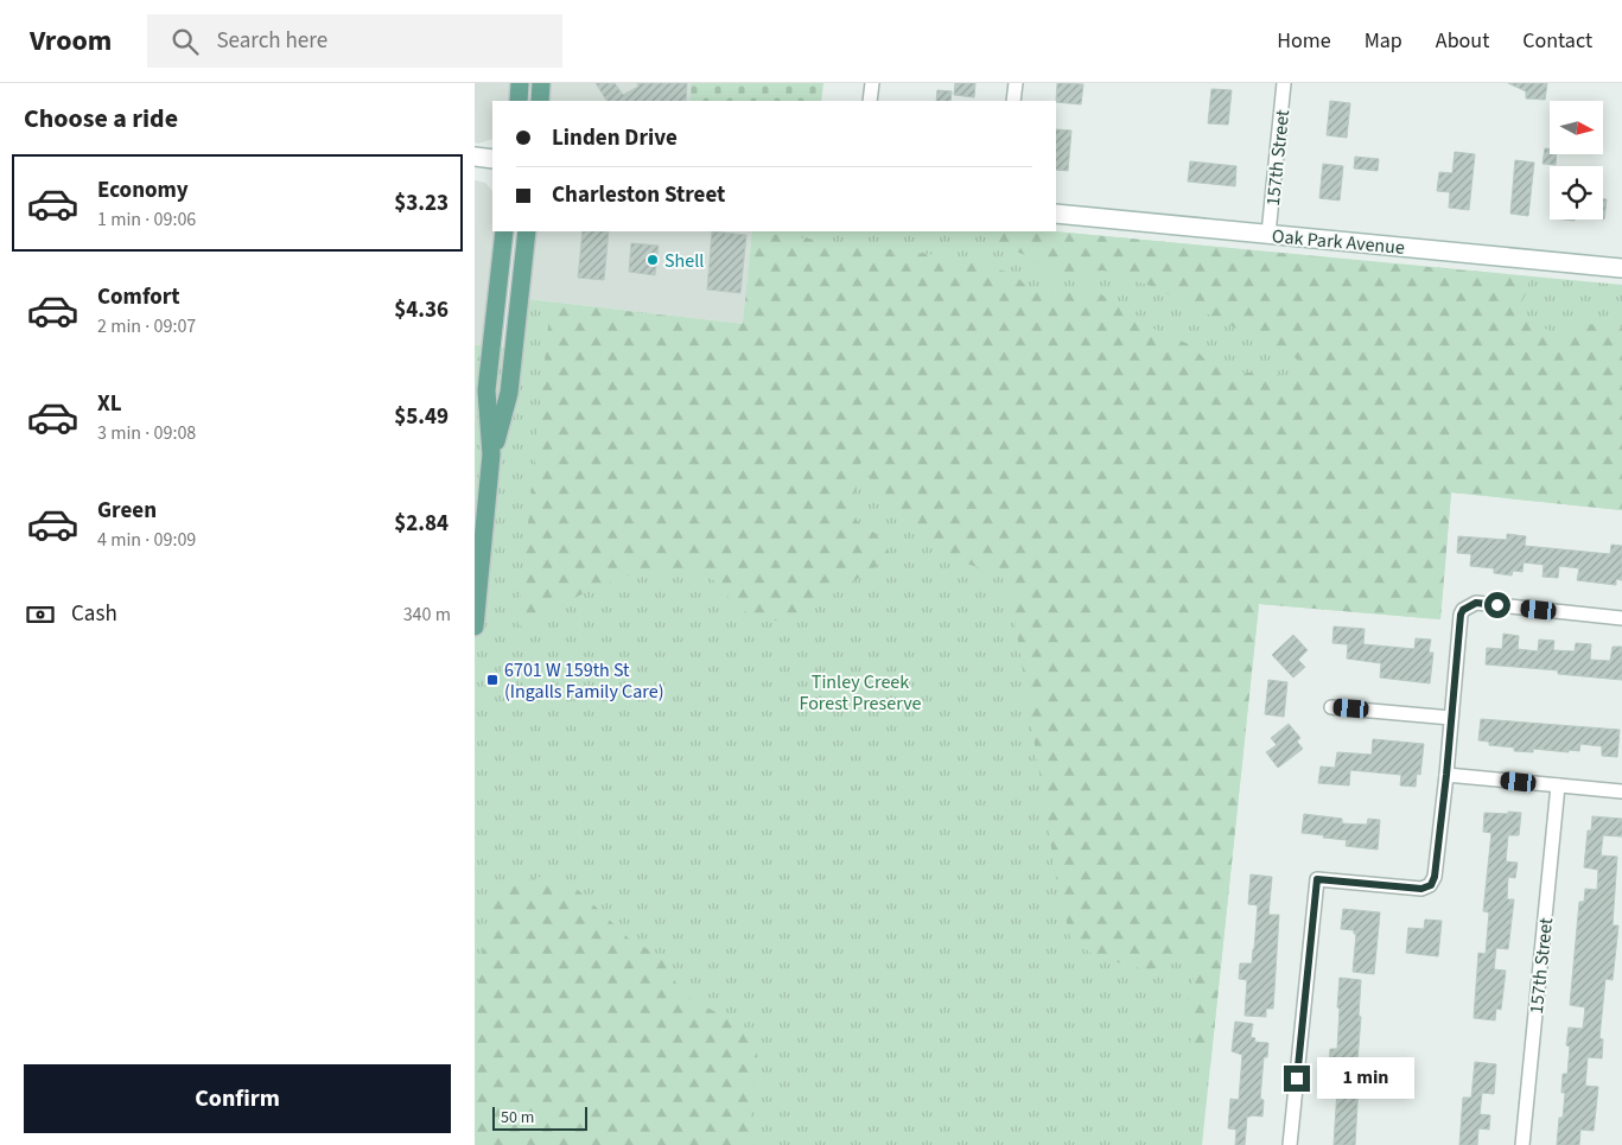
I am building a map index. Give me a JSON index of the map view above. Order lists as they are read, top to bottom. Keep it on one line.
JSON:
{"streets":{"street":["157th Street","Oak Park Avenue"]},"crossings":[["157th Street","Oak Park Avenue"]],"parks":["Tinley Creek Forest Preserve"],"places":{"other":["Shell"],"transit":["6701 W 159th St (Ingalls Family Care)"]},"scale_bar":"50 m","north":"right","page":{"header":"Vroom","search":"Search here","nav":["Home","Map","About","Contact"],"heading":"Choose a ride","banner":["Linden Drive","Charleston Street"],"list":[{"name":"Economy","note":"1 min · 09:06","value":"$3.23"},{"name":"Comfort","note":"2 min · 09:07","value":"$4.36"},{"name":"XL","note":"3 min · 09:08","value":"$5.49"},{"name":"Green","note":"4 min · 09:09","value":"$2.84"}],"pay":["Cash","340 m"],"buttons":"Confirm","bubble":"1 min","scale":"50 m"}}
